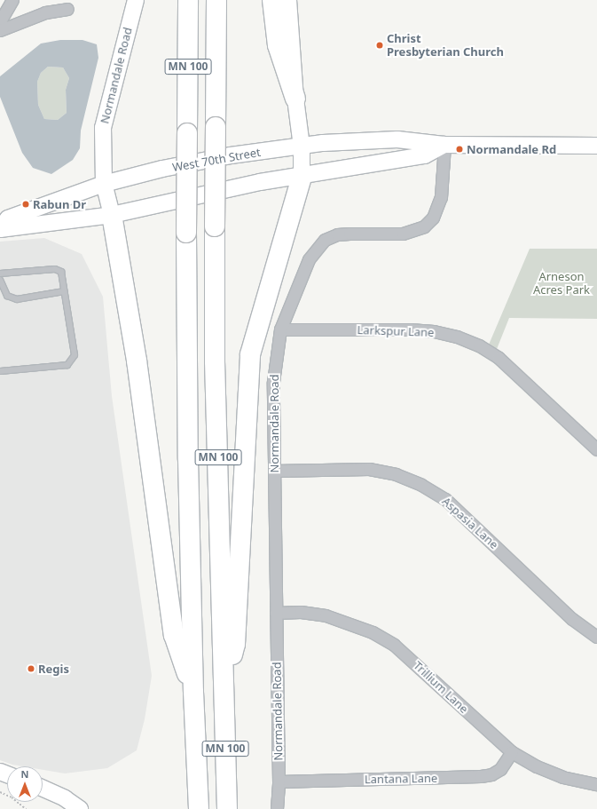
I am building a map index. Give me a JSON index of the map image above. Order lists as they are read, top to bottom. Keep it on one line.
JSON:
{"streets":{"highway":["MN 100"],"street":["Normandale Road","West 70th Street","Larkspur Lane","Aspasia Lane","Trillium Lane","Lantana Lane"]},"crossings":[["Normandale Road","West 70th Street"],["Normandale Road","Larkspur Lane"],["Normandale Road","Aspasia Lane"],["Normandale Road","Trillium Lane"],["Normandale Road","Lantana Lane"],["Trillium Lane","Lantana Lane"]],"parks":["Arneson Acres Park"],"places":["Christ Presbyterian Church","Normandale Rd","Rabun Dr","Regis"],"north":"top"}
